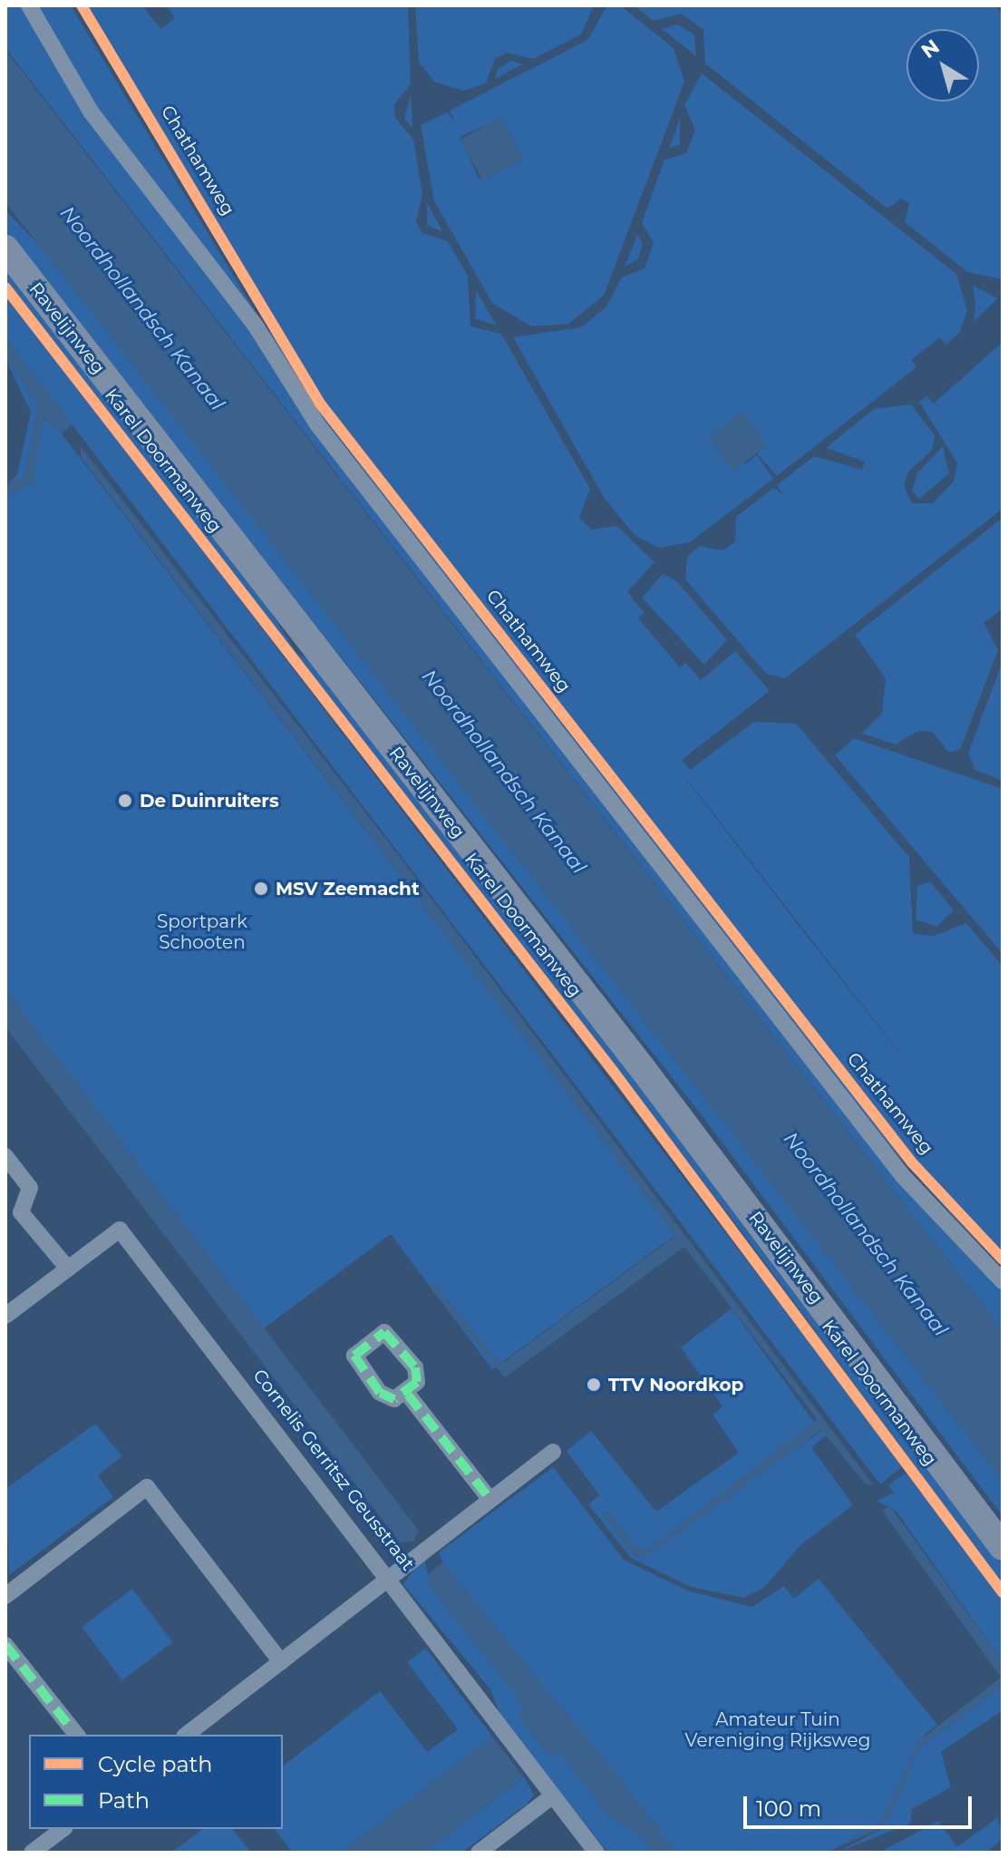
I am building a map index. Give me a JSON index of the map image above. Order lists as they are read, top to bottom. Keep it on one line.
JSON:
{"streets":{"main road":["Ravelijnweg"],"street":["Chathamweg","Cornelis Gerritsz Geusstraat"],"cycle path":["Karel Doormanweg"]},"water":["Noordhollandsch Kanaal"],"parks":["Sportpark Schooten","Amateur Tuin Vereniging Rijksweg"],"places":["De Duinruiters","MSV Zeemacht","TTV Noordkop"],"legend":["Cycle path","Path"],"scale_bar":"100 m","north":"top left"}
